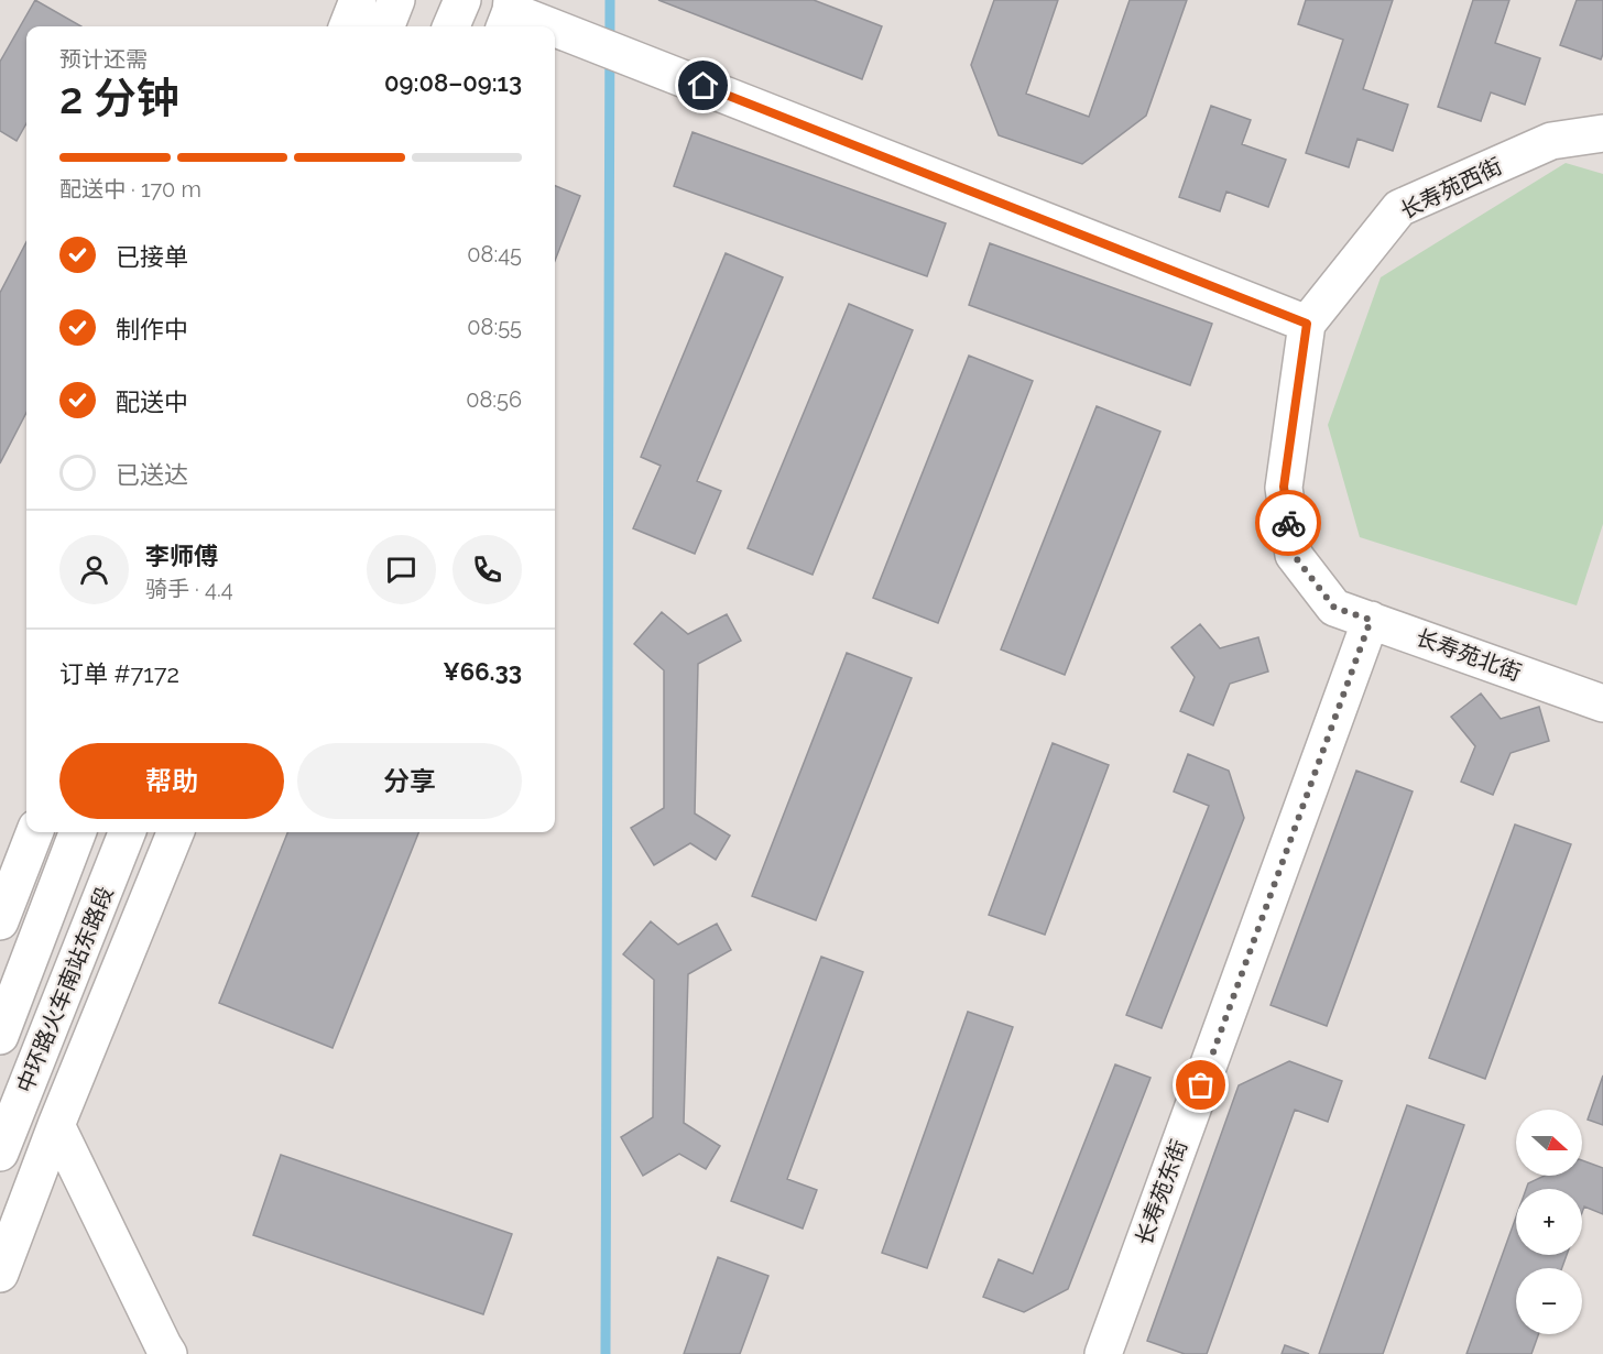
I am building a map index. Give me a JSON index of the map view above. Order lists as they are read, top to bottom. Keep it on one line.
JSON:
{"streets":{"street":["长寿苑西街","长寿苑北街","中环路火车南站东路段","长寿苑东街"]},"crossings":[["长寿苑西街","长寿苑北街"],["长寿苑北街","长寿苑东街"]],"north":"right","page":{"heading":["2 分钟","预计还需","09:08–09:13"],"panel":["李师傅","骑手 · 4.4","订单 #7172","¥66.33"],"bar":"配送中 · 170 m","list":[["已接单","08:45"],["制作中","08:55"],["配送中","08:56"],"已送达"],"buttons":["帮助","分享"],"map_buttons":["+","−"]}}
